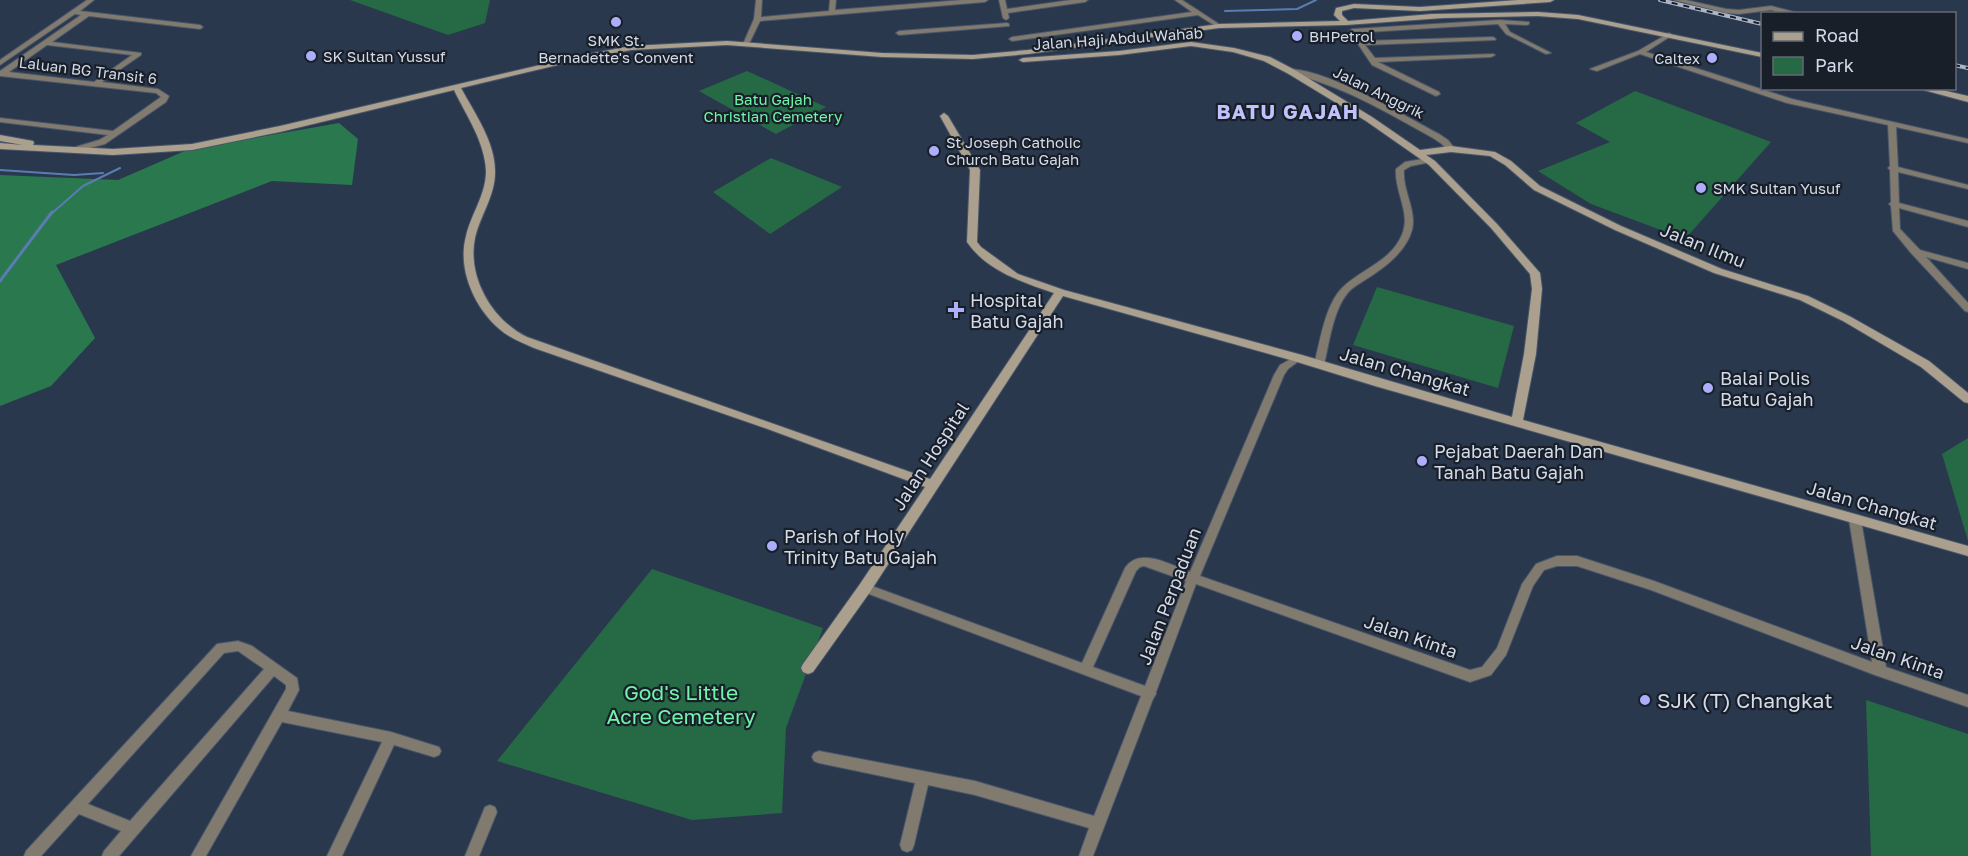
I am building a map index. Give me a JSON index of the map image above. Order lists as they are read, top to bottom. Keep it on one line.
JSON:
{"streets":{"street":["Jalan Haji Abdul Wahab","Laluan BG Transit 6","Jalan Anggrik","Jalan Ilmu","Jalan Changkat","Jalan Hospital","Jalan Perpaduan","Jalan Kinta"]},"crossings":[["Jalan Haji Abdul Wahab","Jalan Anggrik"],["Jalan Haji Abdul Wahab","Jalan Ilmu"],["Jalan Haji Abdul Wahab","Jalan Changkat"],["Jalan Anggrik","Jalan Ilmu"],["Jalan Changkat","Jalan Hospital"],["Jalan Changkat","Jalan Perpaduan"],["Jalan Perpaduan","Jalan Kinta"]],"districts":["BATU GAJAH"],"parks":["Batu Gajah Christian Cemetery","God's Little Acre Cemetery"],"places":{"other":["SMK St. Bernadette's Convent","BHPetrol","SK Sultan Yussuf","Caltex","St Joseph Catholic Church Batu Gajah","SMK Sultan Yusuf","Balai Polis Batu Gajah","Pejabat Daerah Dan Tanah Batu Gajah","Parish of Holy Trinity Batu Gajah","SJK (T) Changkat"],"health":["Hospital Batu Gajah"]},"legend":["Road","Park"]}
